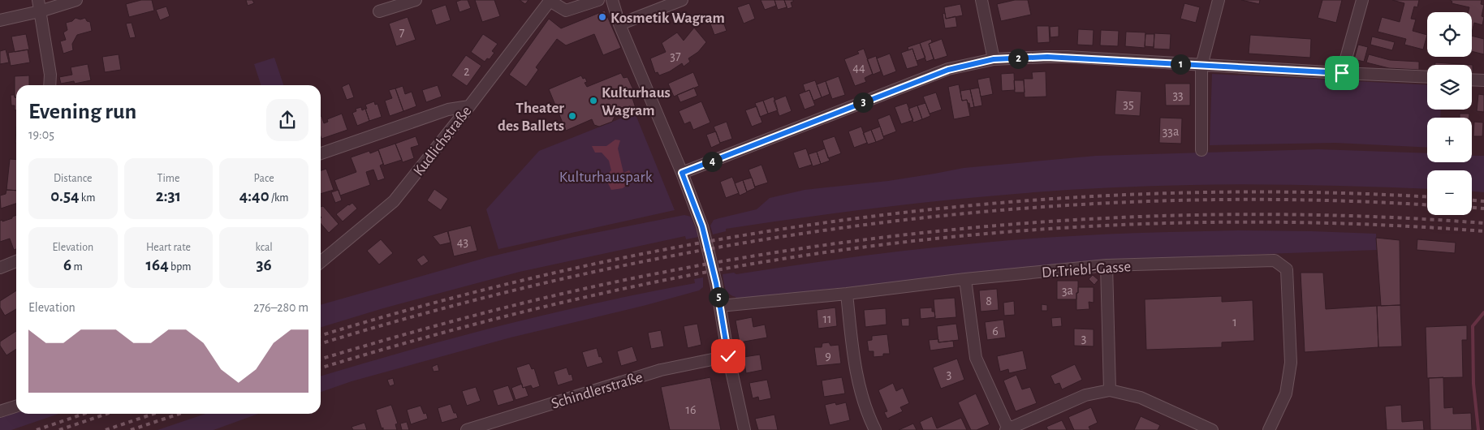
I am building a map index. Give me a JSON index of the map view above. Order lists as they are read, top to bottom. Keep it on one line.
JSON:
{"streets":{"street":["Kudlichstraße","Dr.Triebl-Gasse","Schindlerstraße"]},"parks":["Kulturhauspark"],"places":["Kosmetik Wagram","Kulturhaus Wagram","Theater des Ballets"],"house_numbers":["7","37","44","2","33","35","33a","43","3a","8","11","1","6","3","9","3","16"],"page":{"map_buttons":["+","−"],"pins":["2","1","3","4","5"],"heading":["Evening run","19:05"],"stats":[["Distance","0.54 km"],["Time","2:31"],["Pace","4:40 /km"],["Elevation","6 m"],["Heart rate","164 bpm"],["kcal","36"]],"chart":["Elevation","276–280 m"]}}
